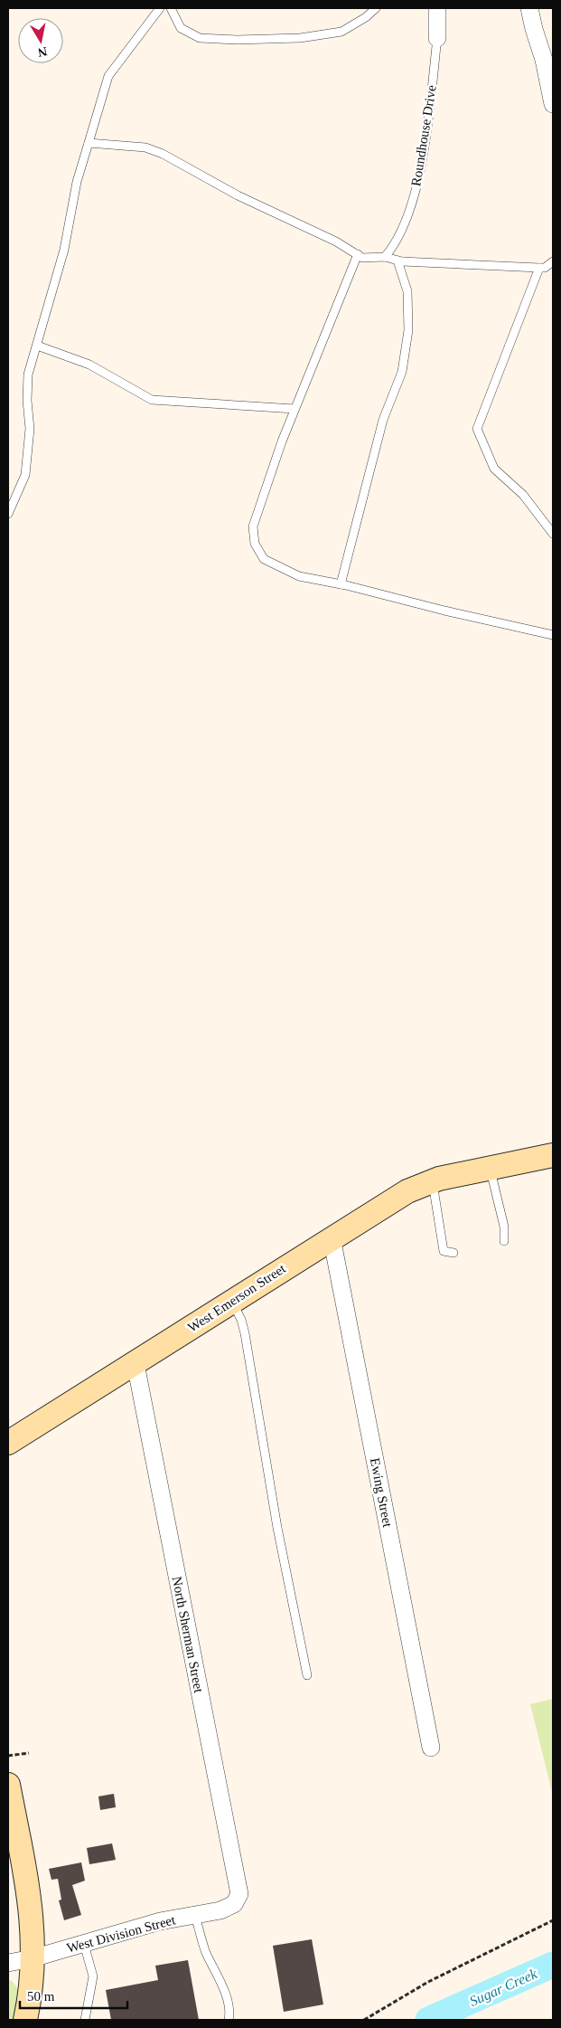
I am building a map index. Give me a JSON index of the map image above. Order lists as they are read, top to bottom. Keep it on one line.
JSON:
{"streets":{"street":["Roundhouse Drive","West Emerson Street","Ewing Street","North Sherman Street","West Division Street"]},"crossings":[["West Emerson Street","Ewing Street"],["West Emerson Street","North Sherman Street"],["North Sherman Street","West Division Street"]],"water":["Sugar Creek"],"scale_bar":"50 m","north":"bottom"}
